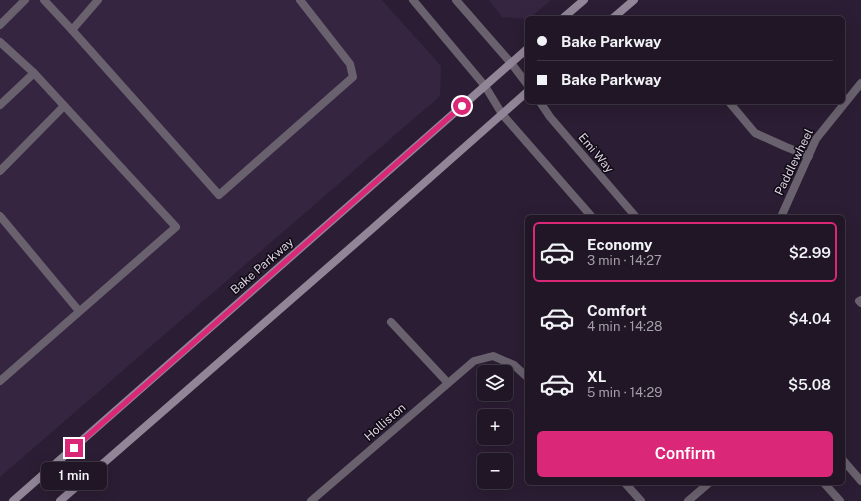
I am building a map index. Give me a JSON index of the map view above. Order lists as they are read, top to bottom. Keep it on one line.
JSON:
{"streets":{"main road":["Bake Parkway"],"street":["Emi Way","Paddlewheel","Holliston"]},"page":{"banner":["Bake Parkway","Bake Parkway"],"list":[{"name":"Economy","note":"3 min · 14:27","value":"$2.99"},{"name":"Comfort","note":"4 min · 14:28","value":"$4.04"},{"name":"XL","note":"5 min · 14:29","value":"$5.08"}],"map_buttons":["+","−"],"buttons":"Confirm","bubble":"1 min"}}
